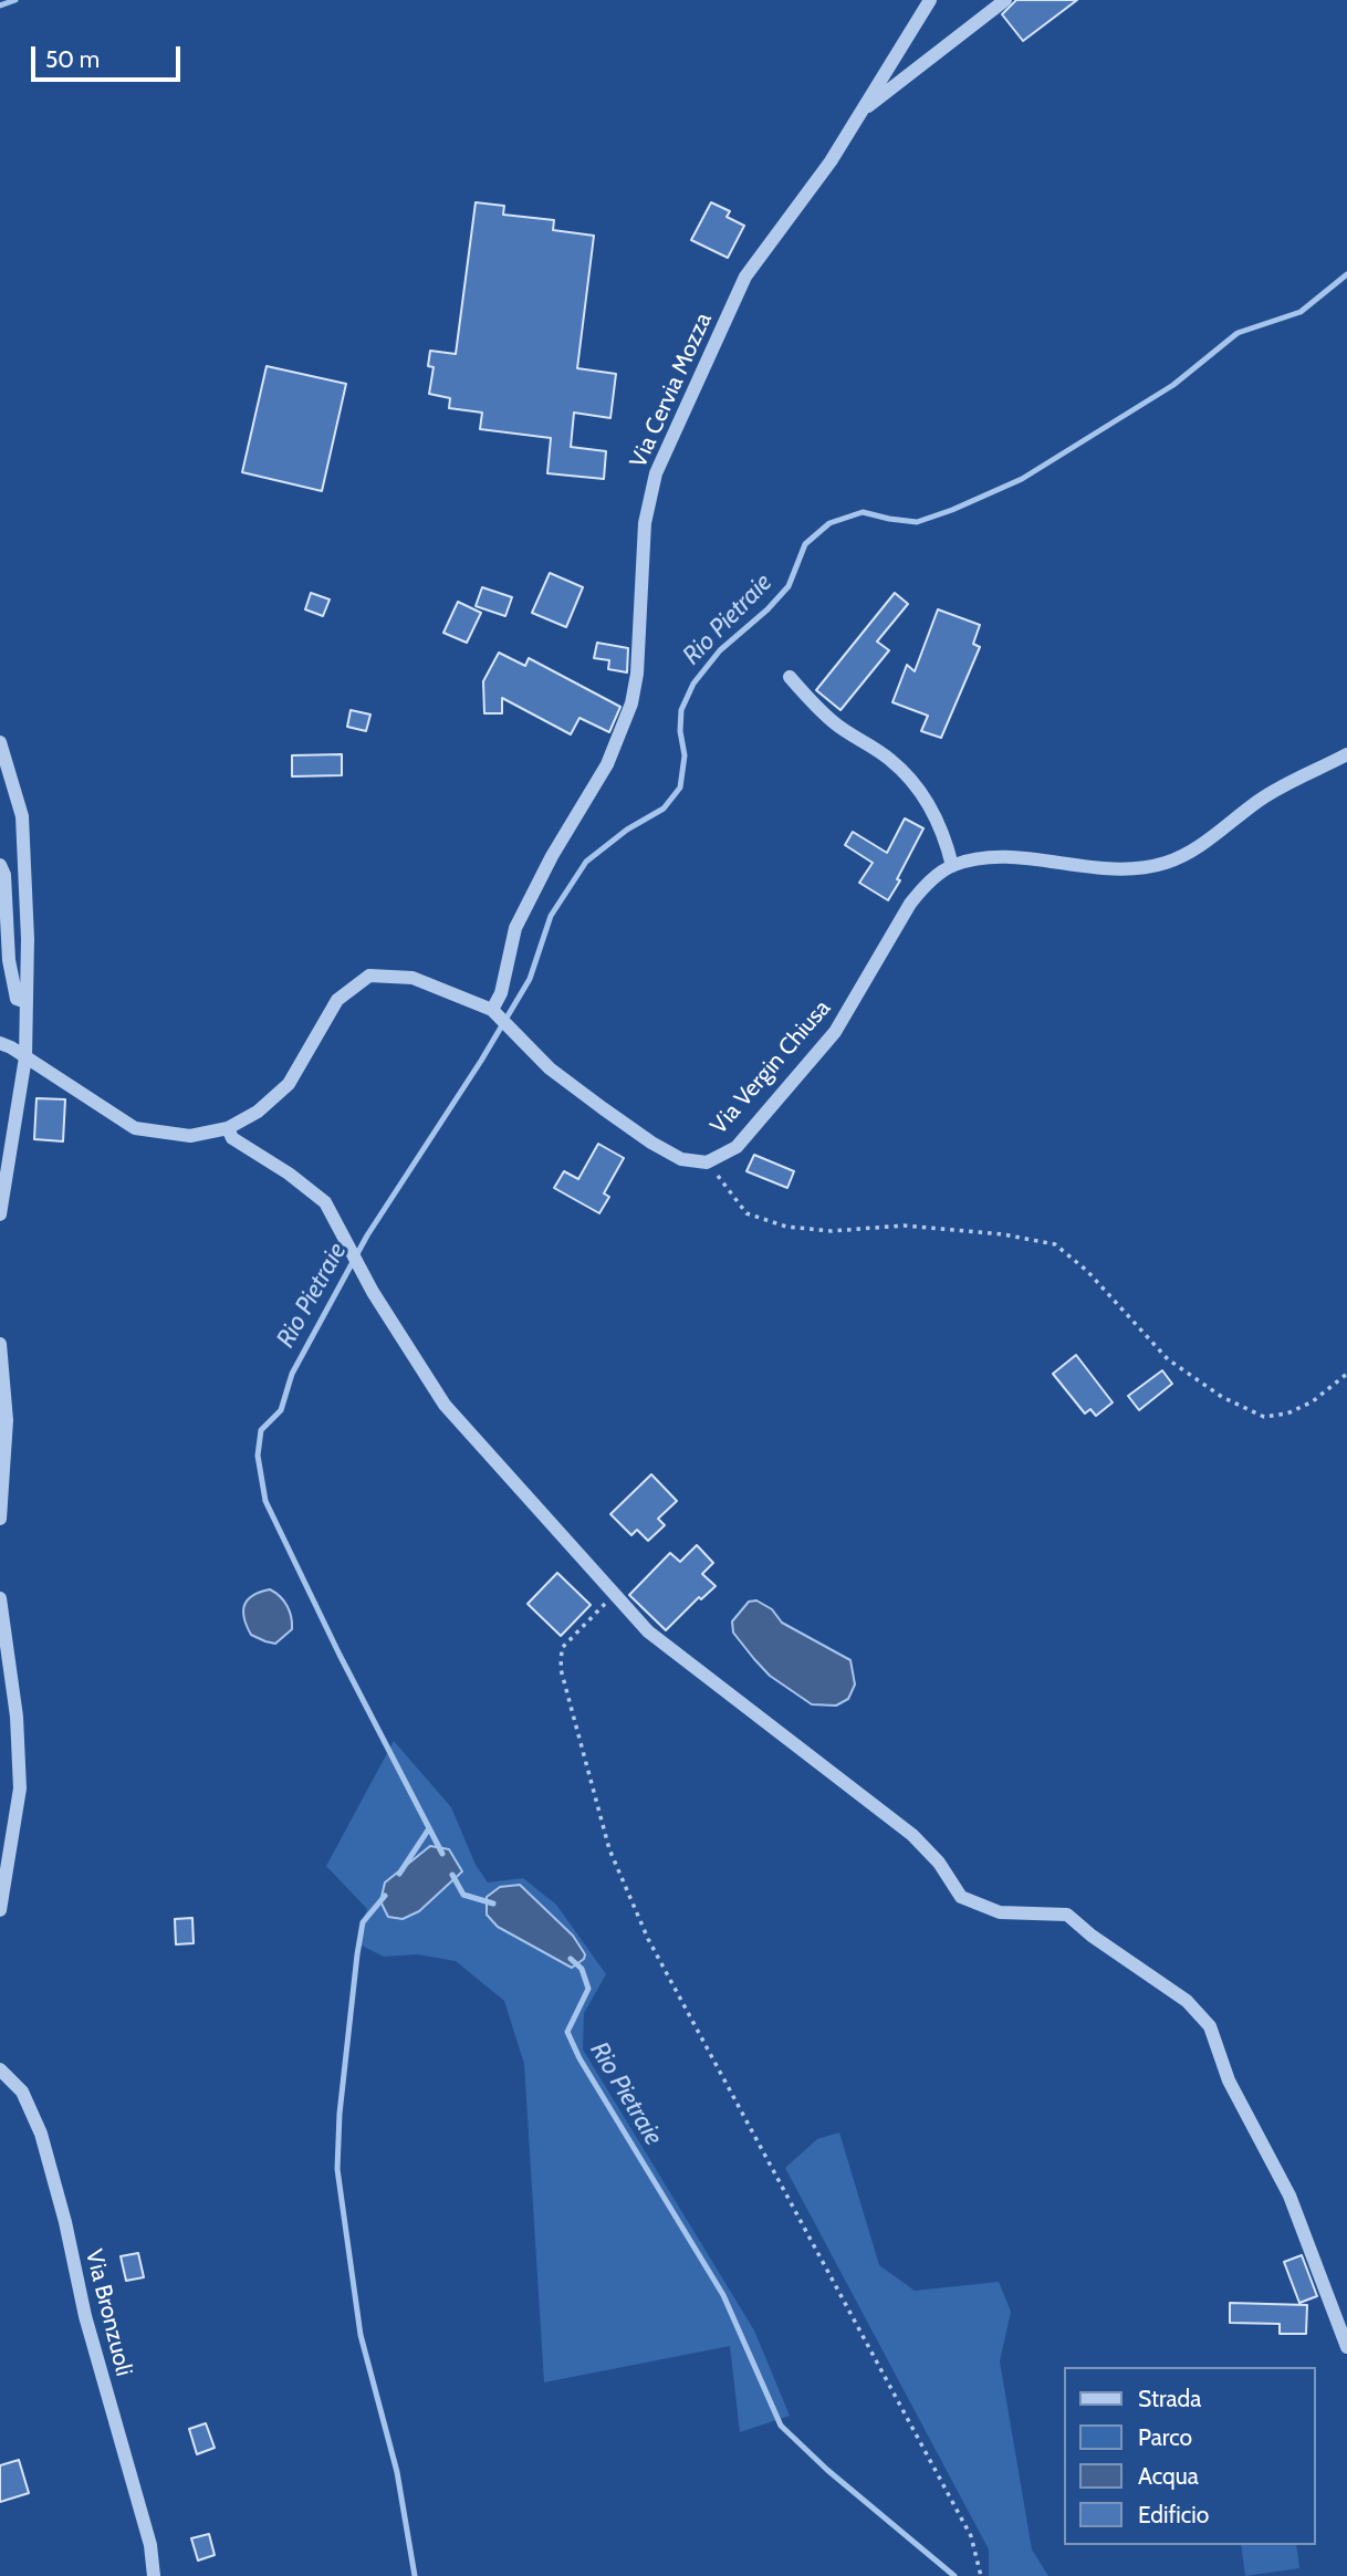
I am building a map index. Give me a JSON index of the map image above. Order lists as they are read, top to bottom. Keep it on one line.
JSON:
{"streets":{"street":["Via Cervia Mozza","Via Vergin Chiusa","Via Bronzuoli"]},"crossings":[["Via Cervia Mozza","Via Vergin Chiusa"]],"water":["Rio Pietraie"],"legend":["Strada","Parco","Acqua","Edificio"],"scale_bar":"50 m"}
